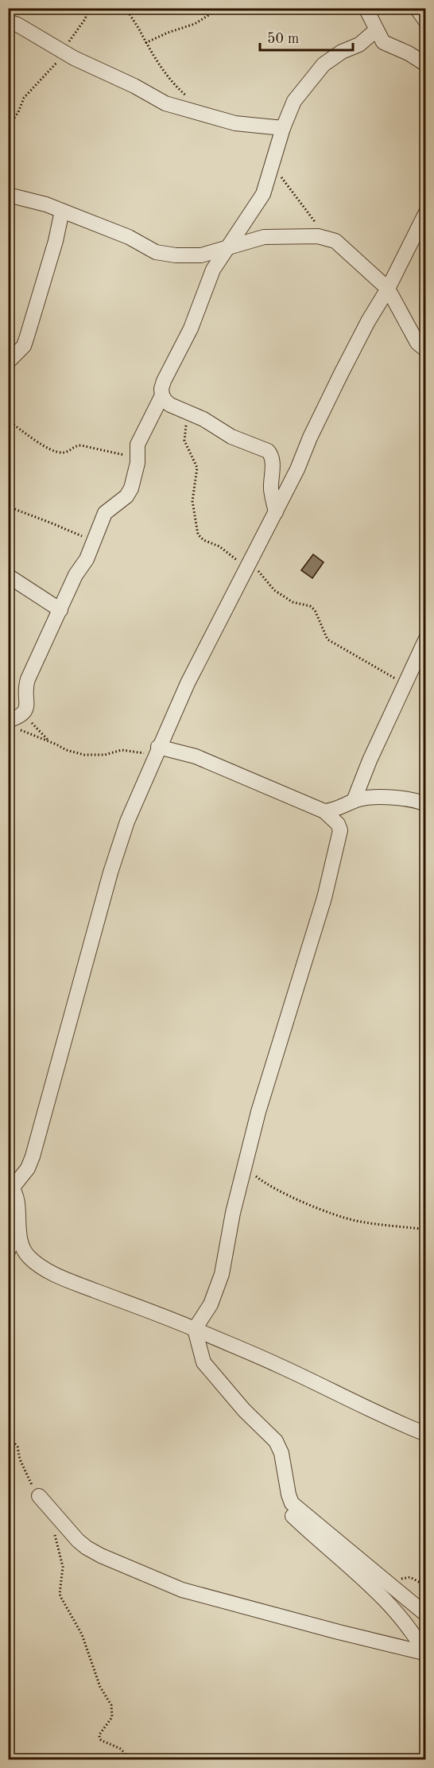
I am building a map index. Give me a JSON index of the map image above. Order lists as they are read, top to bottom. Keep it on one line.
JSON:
{"scale_bar":"50 m"}
